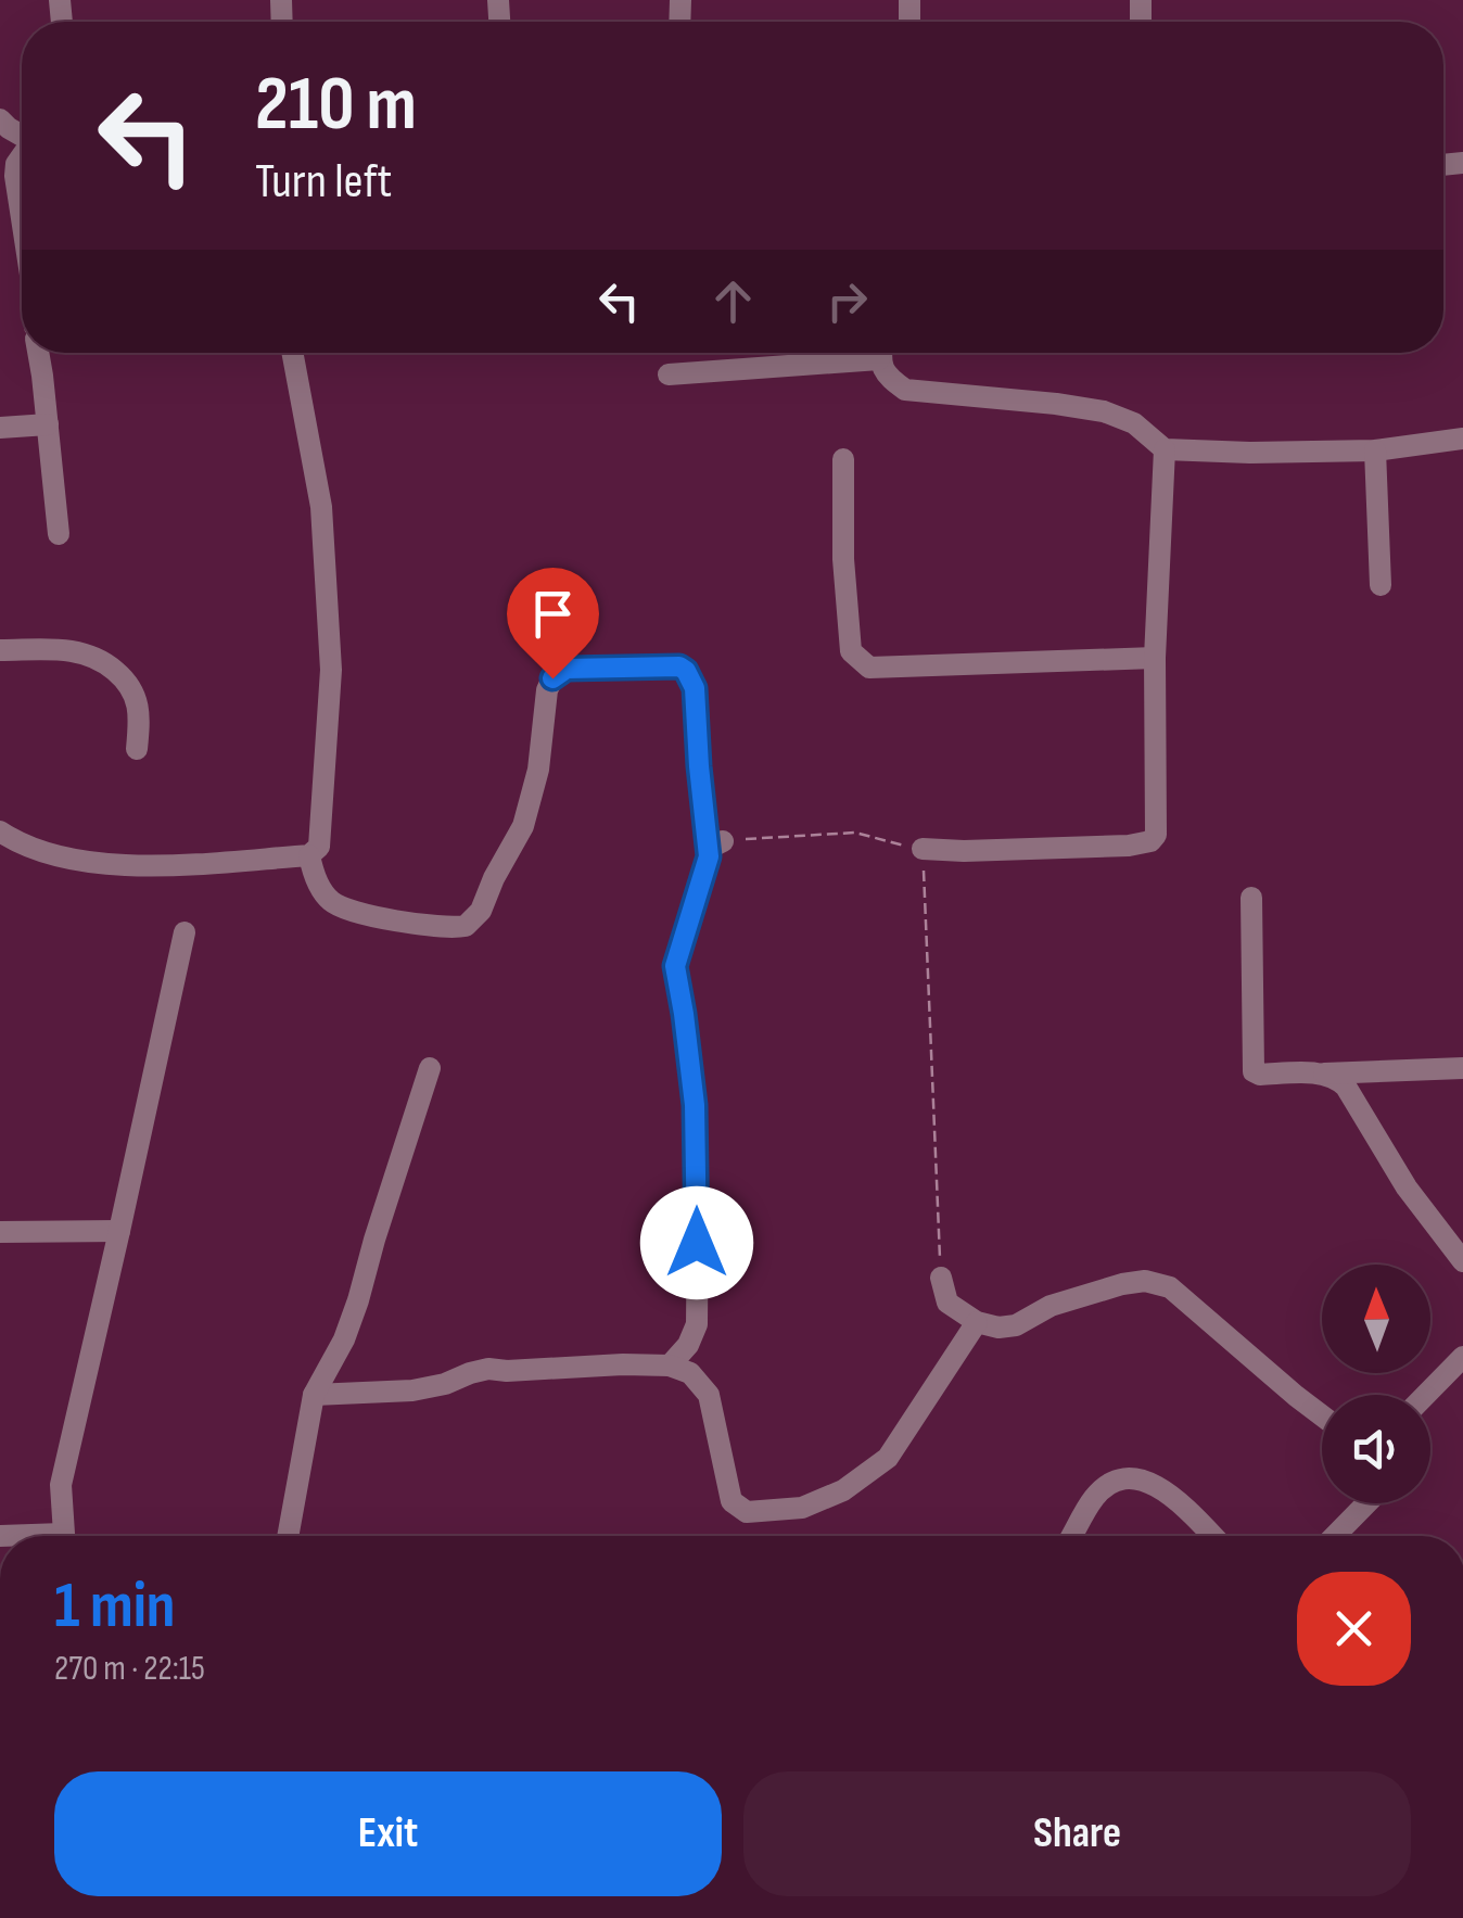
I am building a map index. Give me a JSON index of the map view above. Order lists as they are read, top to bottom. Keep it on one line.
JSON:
{"north":"top","page":{"turn":["210 m","Turn left"],"heading":["1 min","270 m · 22:15"],"buttons":["Exit","Share"]}}
